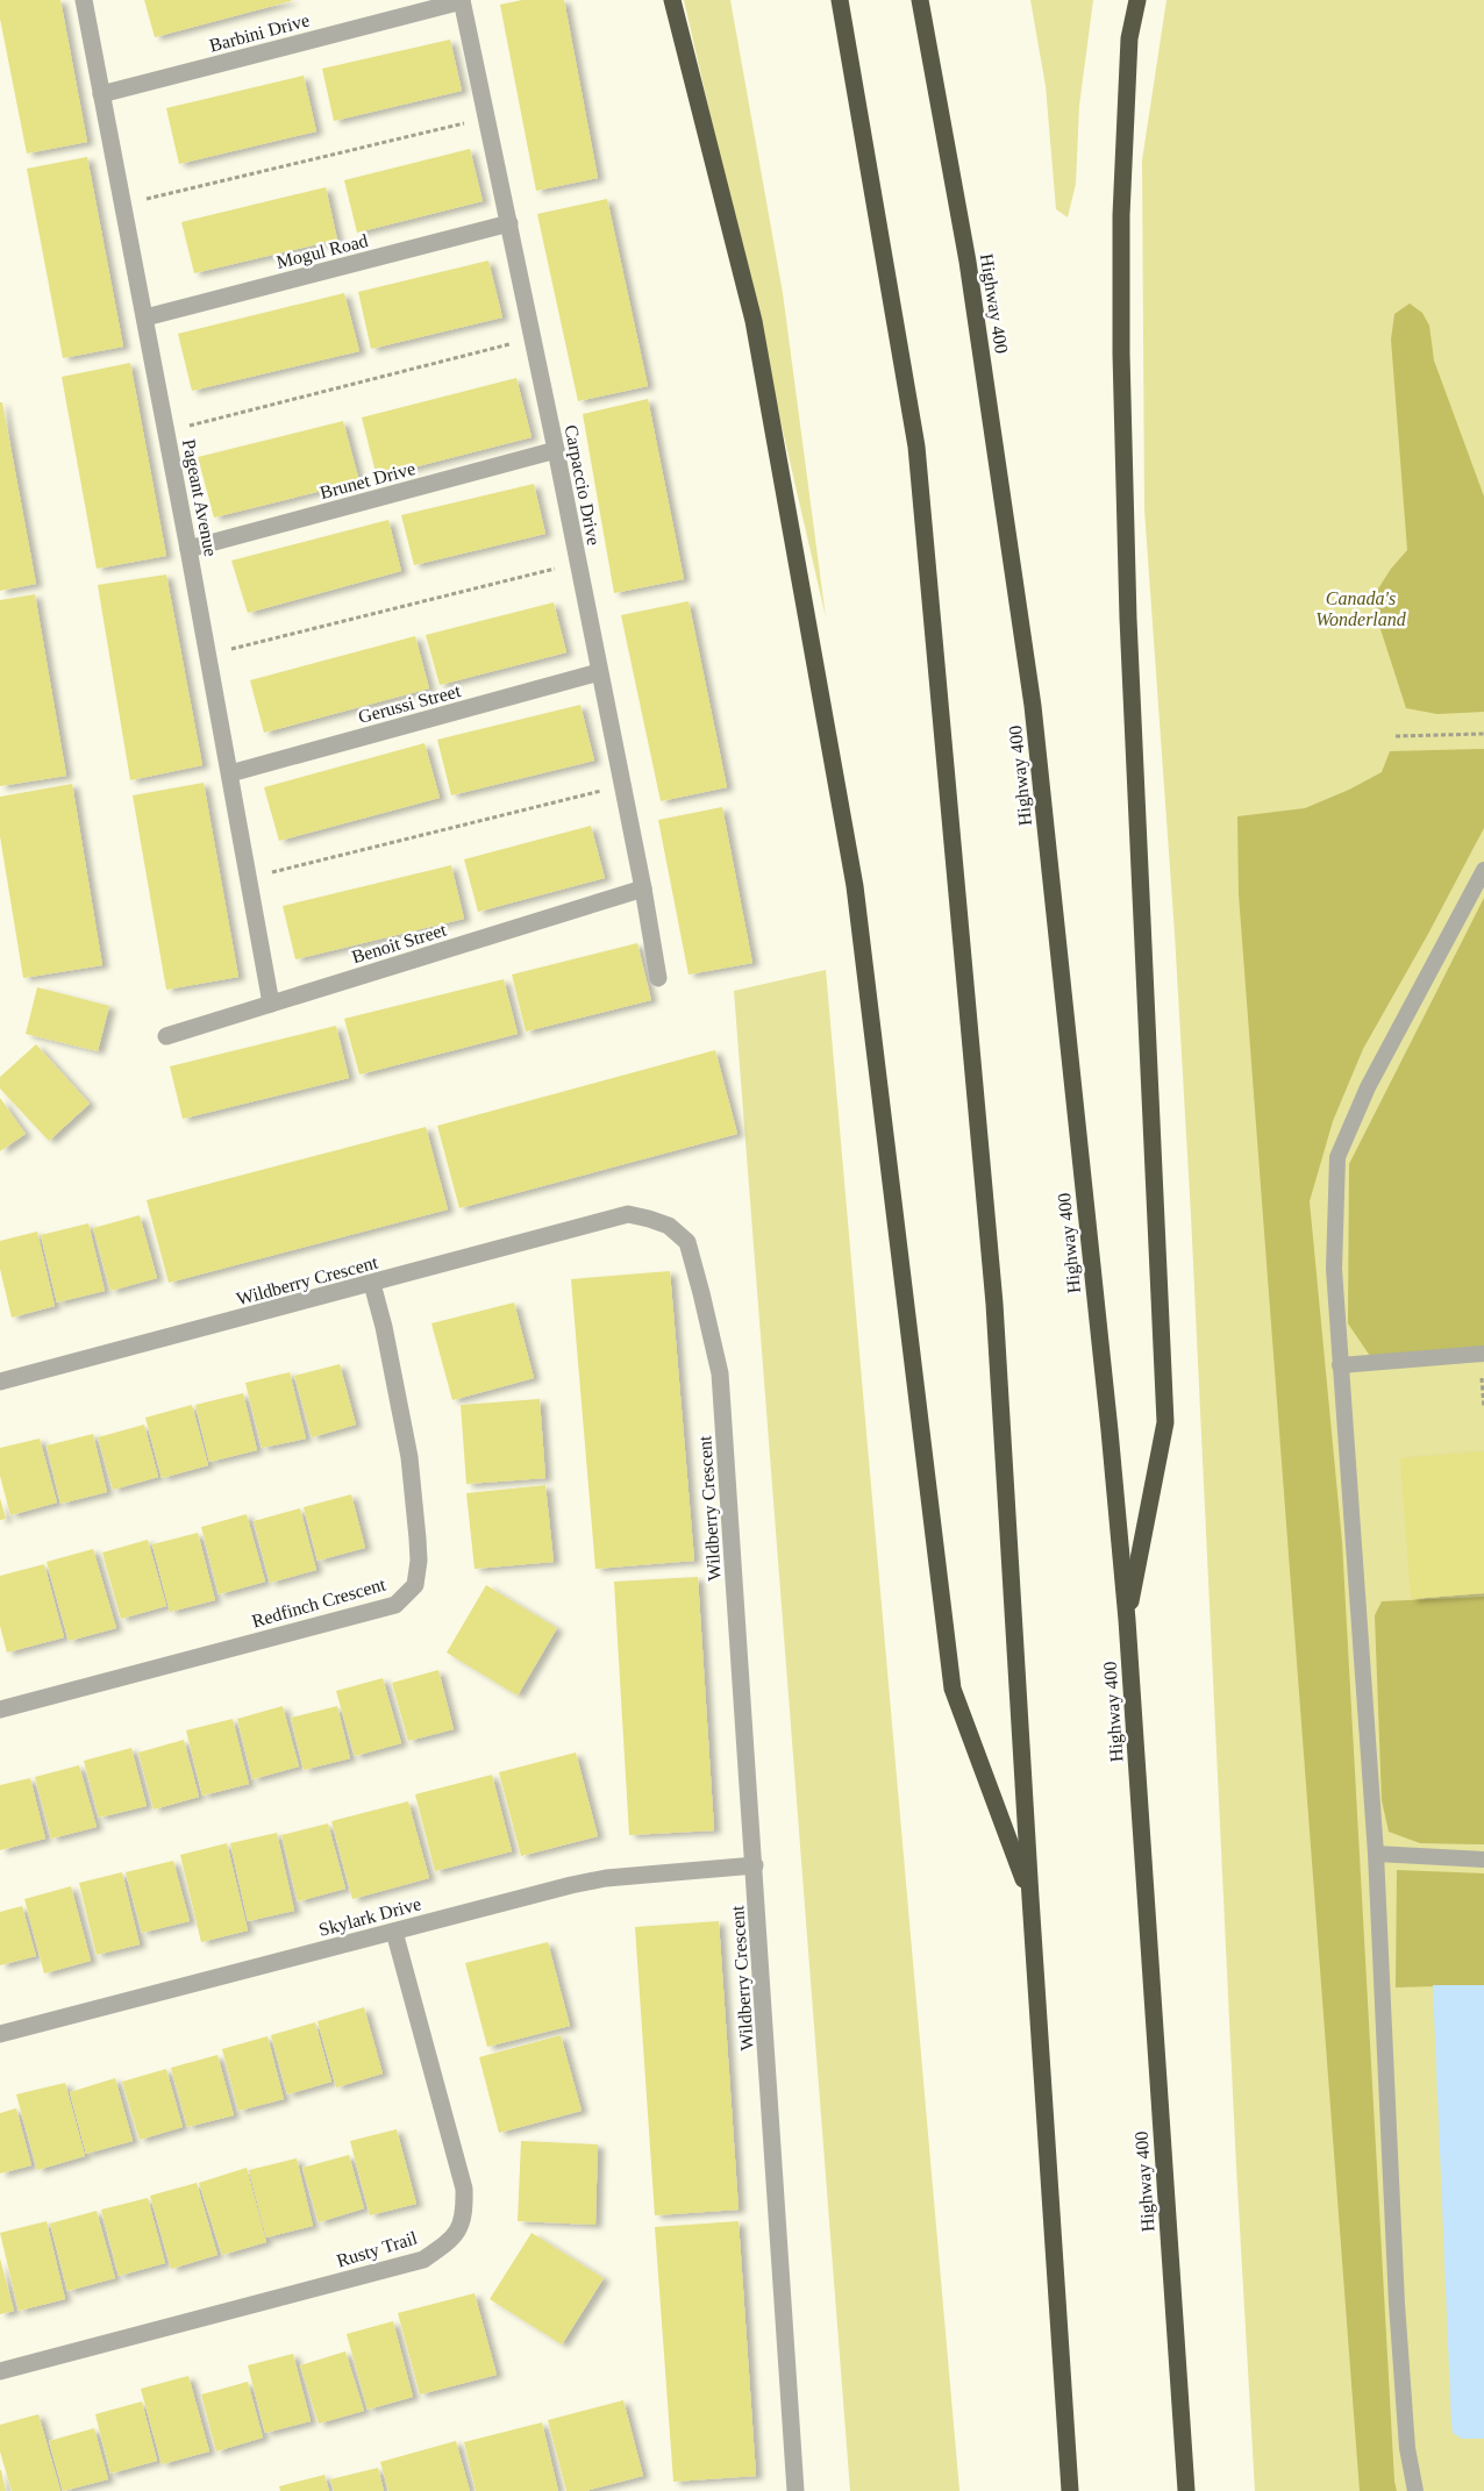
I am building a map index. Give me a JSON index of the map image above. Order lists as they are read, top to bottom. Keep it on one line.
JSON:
{"streets":{"highway":["Highway 400"],"street":["Barbini Drive","Mogul Road","Brunet Drive","Carpaccio Drive","Pageant Avenue","Gerussi Street","Benoit Street","Wildberry Crescent","Redfinch Crescent","Skylark Drive","Rusty Trail"]},"crossings":[["Barbini Drive","Carpaccio Drive"],["Barbini Drive","Pageant Avenue"],["Mogul Road","Carpaccio Drive"],["Mogul Road","Pageant Avenue"],["Brunet Drive","Carpaccio Drive"],["Brunet Drive","Pageant Avenue"],["Carpaccio Drive","Gerussi Street"],["Carpaccio Drive","Benoit Street"],["Pageant Avenue","Gerussi Street"],["Pageant Avenue","Benoit Street"],["Wildberry Crescent","Redfinch Crescent"],["Wildberry Crescent","Skylark Drive"],["Skylark Drive","Rusty Trail"]],"parks":["Canada's Wonderland"]}
